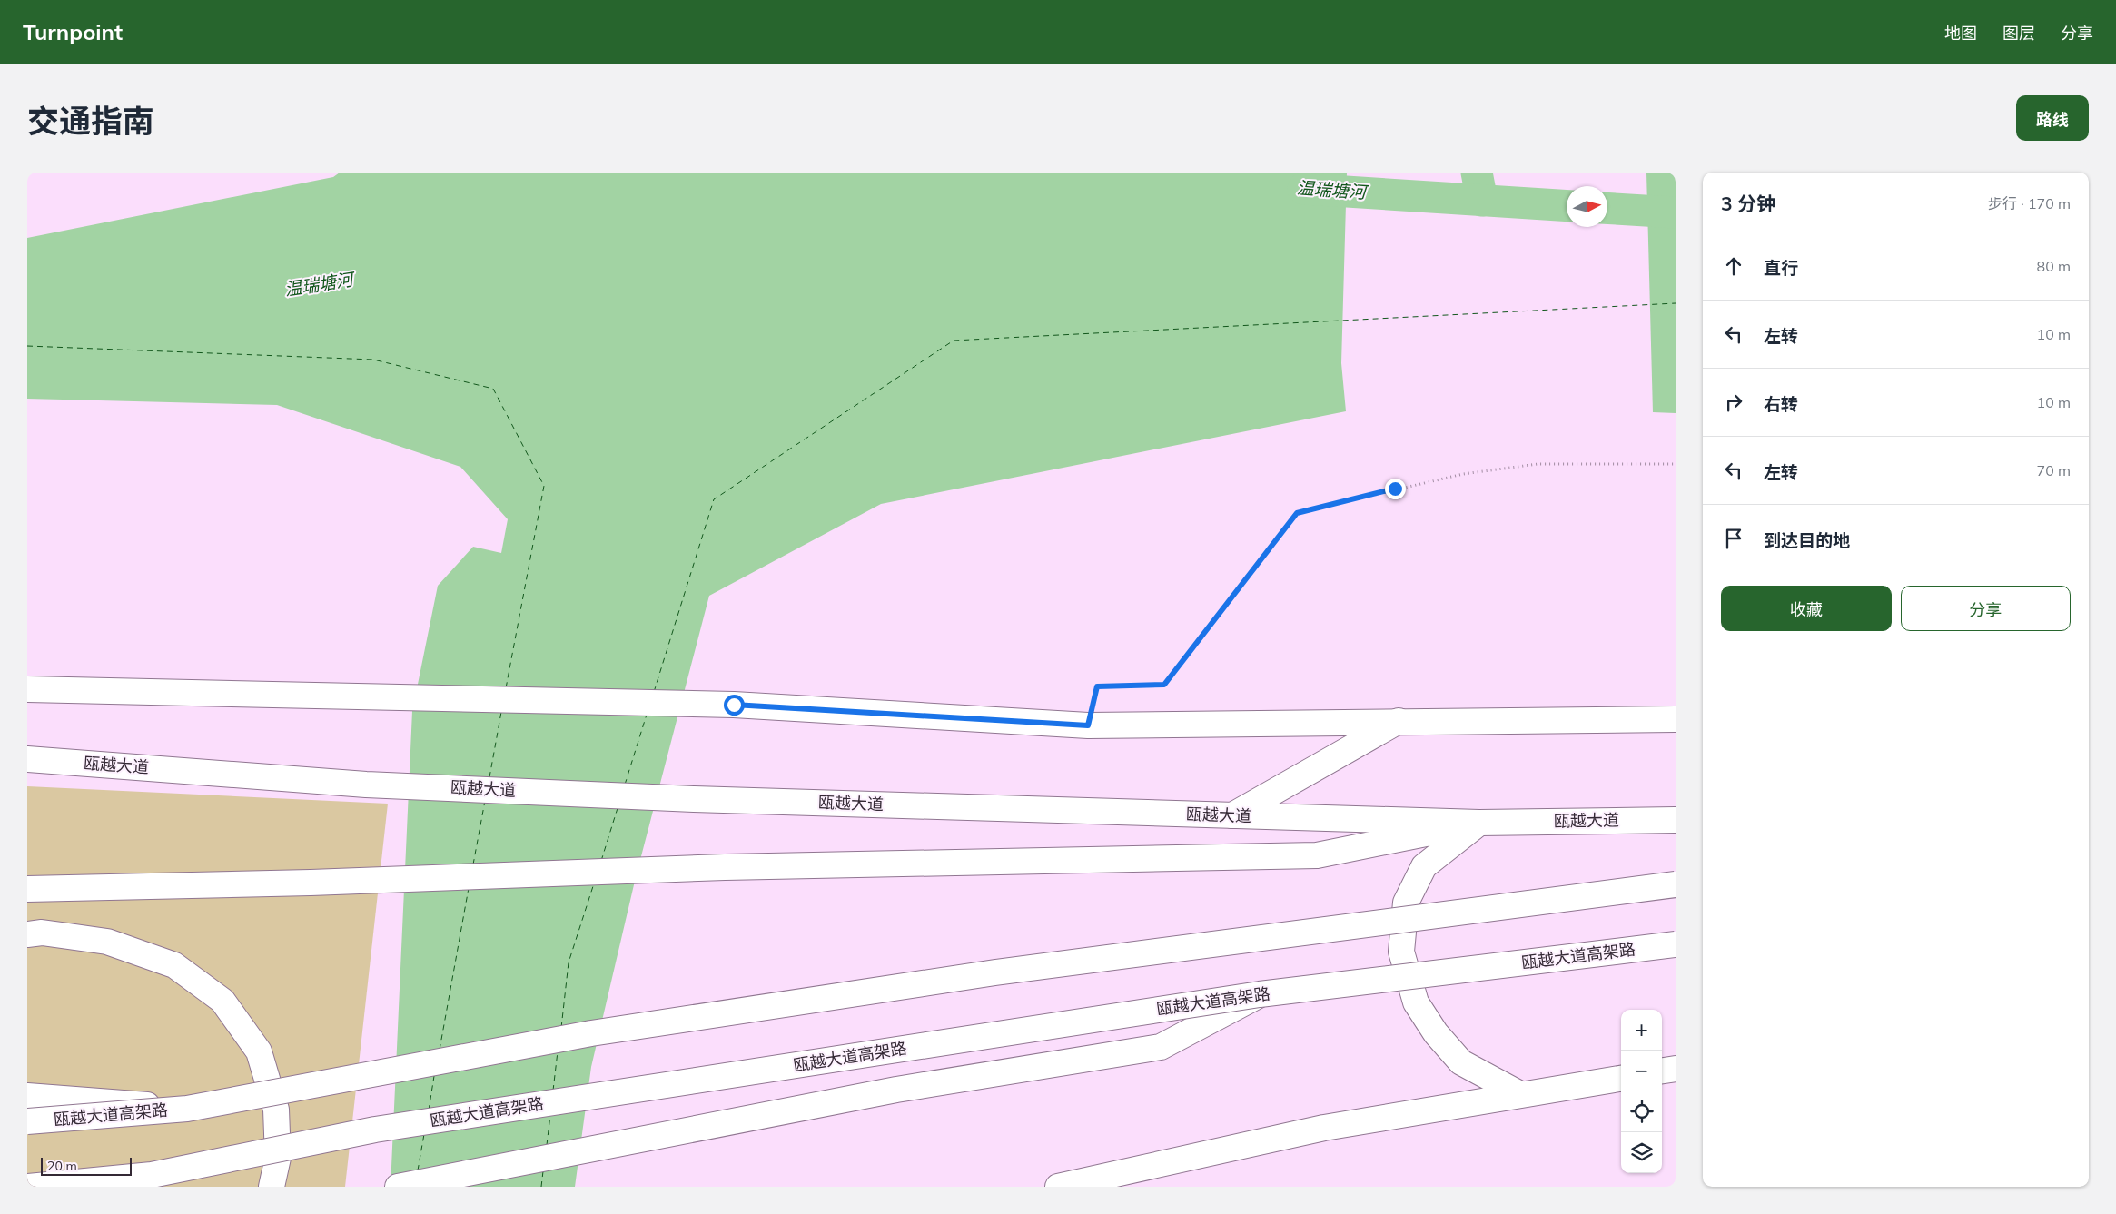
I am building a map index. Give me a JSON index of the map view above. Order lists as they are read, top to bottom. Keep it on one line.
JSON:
{"streets":{"main road":["瓯越大道","瓯越大道高架路"]},"water":["温瑞塘河"],"scale_bar":"20 m","north":"right","page":{"header":"Turnpoint","nav":["地图","图层","分享"],"title":"交通指南","buttons":["路线",["收藏","分享"]],"heading":["3 分钟","步行 · 170 m"],"list":[["直行","80 m"],["左转","10 m"],["右转","10 m"],["左转","70 m"],"到达目的地"],"map_buttons":["+","−"],"scale":"20 m"}}
